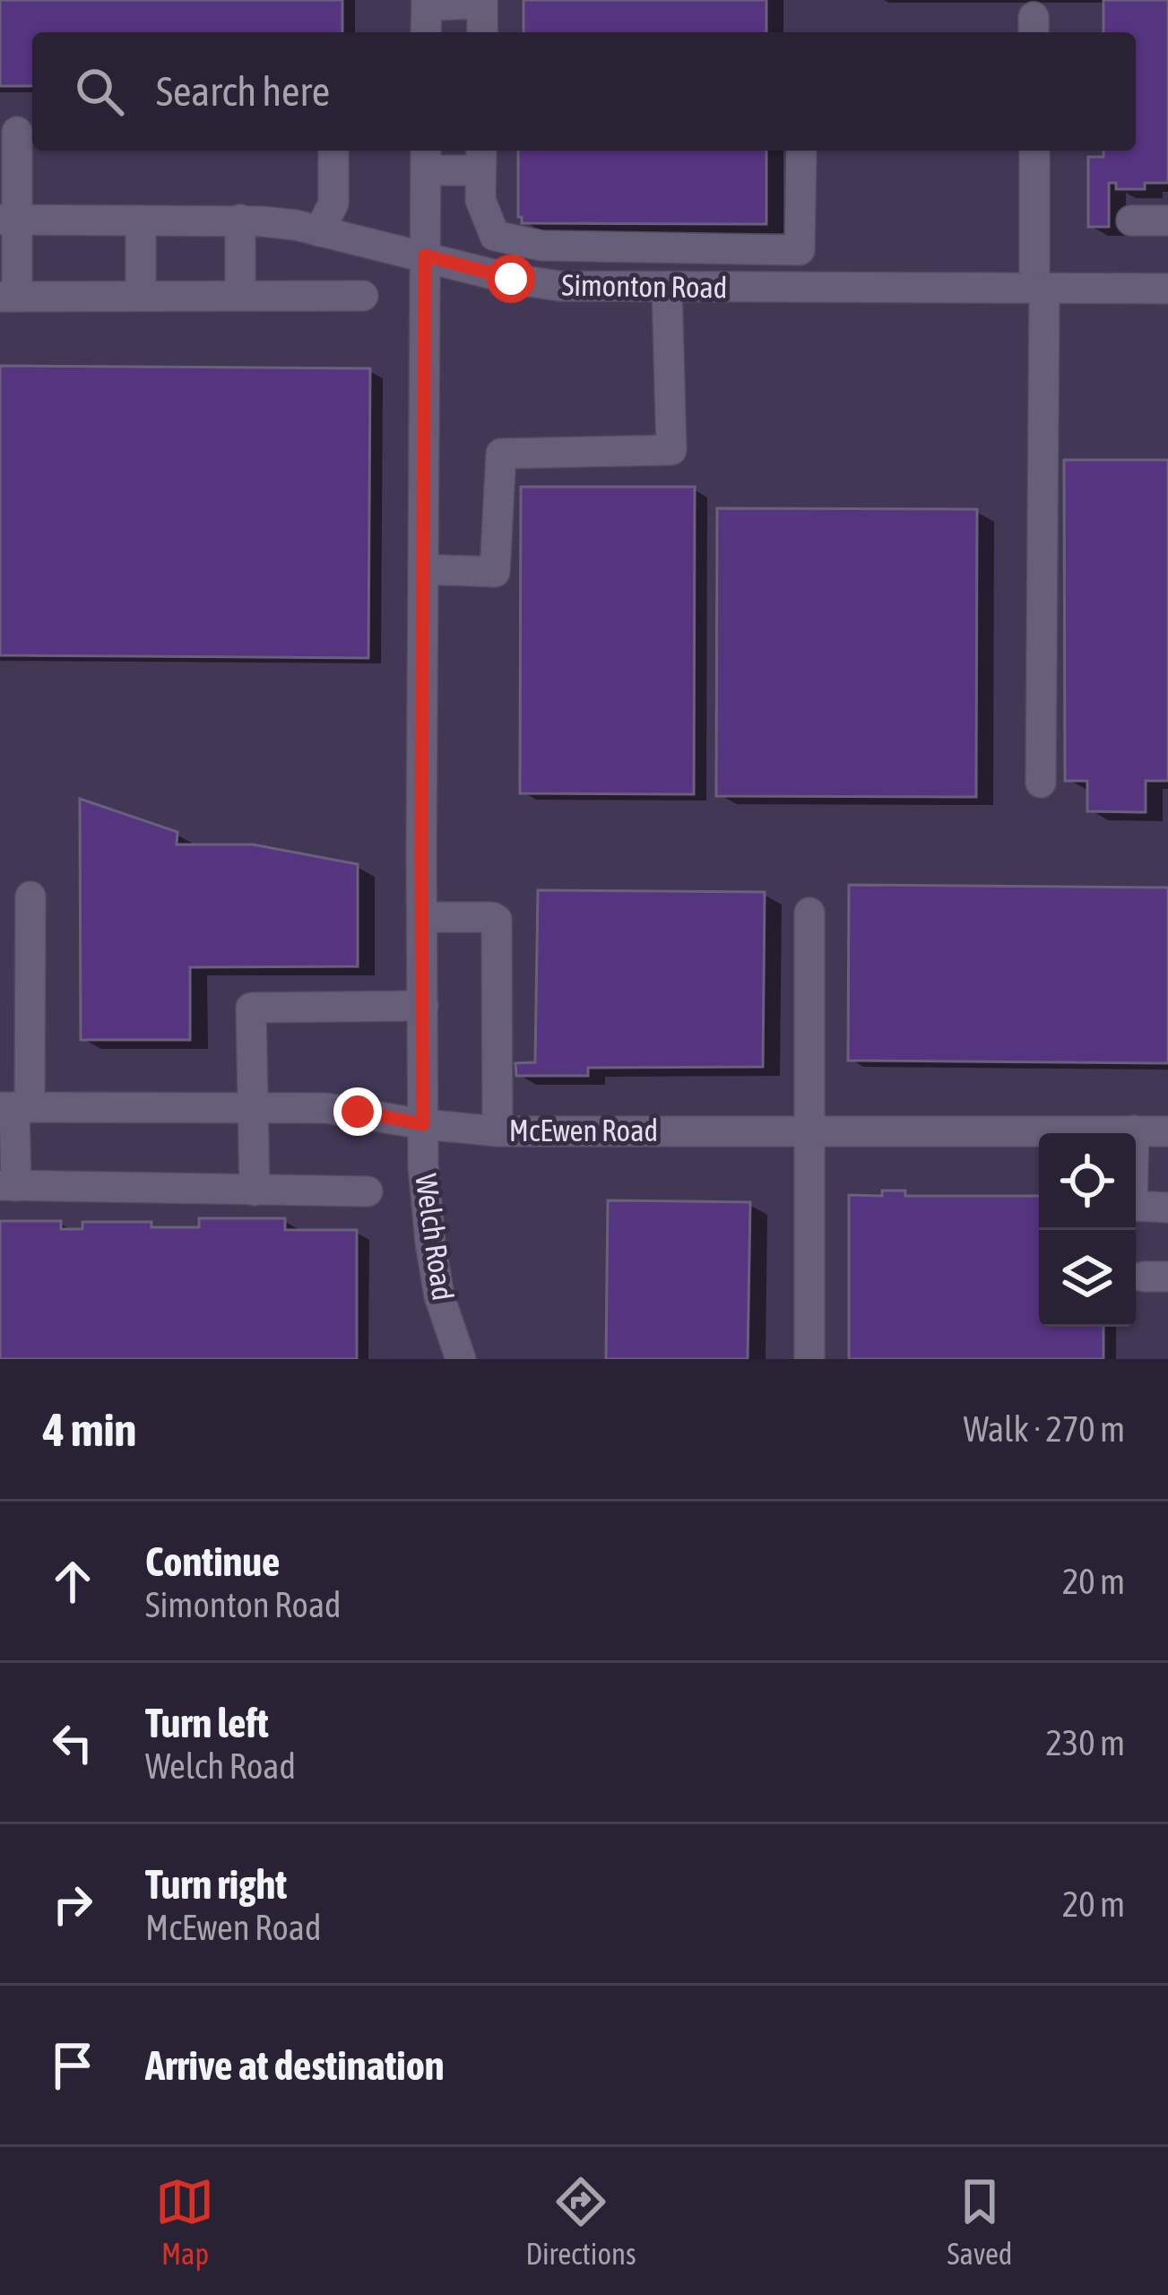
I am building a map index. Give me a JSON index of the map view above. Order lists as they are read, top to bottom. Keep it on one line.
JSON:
{"streets":{"street":["Simonton Road","McEwen Road","Welch Road"]},"crossings":[["Simonton Road","Welch Road"],["McEwen Road","Welch Road"]],"page":{"search":"Search here","heading":["4 min","Walk · 270 m"],"list":[["Continue","Simonton Road","20 m"],["Turn left","Welch Road","230 m"],["Turn right","McEwen Road","20 m"],"Arrive at destination"],"nav":["Map","Directions","Saved"]}}
